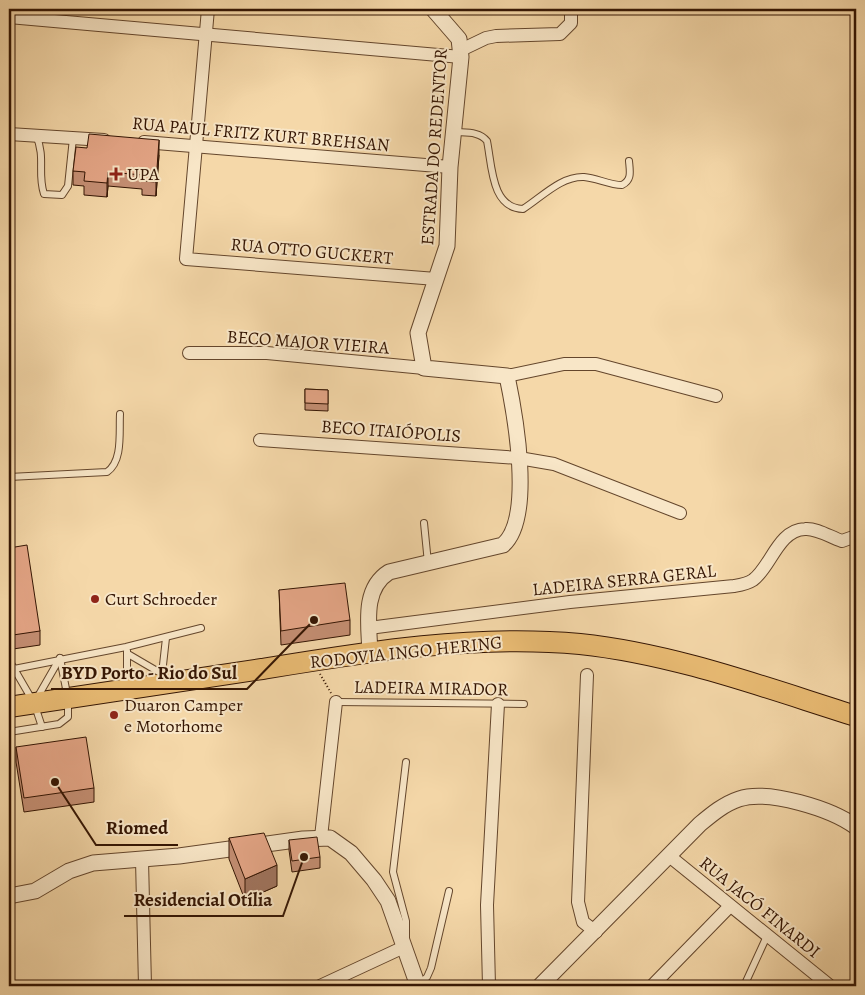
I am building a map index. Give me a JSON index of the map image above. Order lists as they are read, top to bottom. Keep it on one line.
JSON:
{"streets":{"highway":["RODOVIA INGO HERING"],"street":["RUA PAUL FRITZ KURT BREHSAN","ESTRADA DO REDENTOR","RUA OTTO GUCKERT","BECO MAJOR VIEIRA","BECO ITAIÓPOLIS","LADEIRA SERRA GERAL","RUA JACÓ FINARDI"],"lane":["LADEIRA MIRADOR"]},"crossings":[["RUA PAUL FRITZ KURT BREHSAN","ESTRADA DO REDENTOR"],["RUA PAUL FRITZ KURT BREHSAN","RUA OTTO GUCKERT"],["ESTRADA DO REDENTOR","RUA OTTO GUCKERT"],["ESTRADA DO REDENTOR","BECO MAJOR VIEIRA"]],"places":{"health":["UPA"],"other":["Curt Schroeder","BYD Porto - Rio do Sul","Duaron Camper e Motorhome","Riomed","Residencial Otília"]}}
